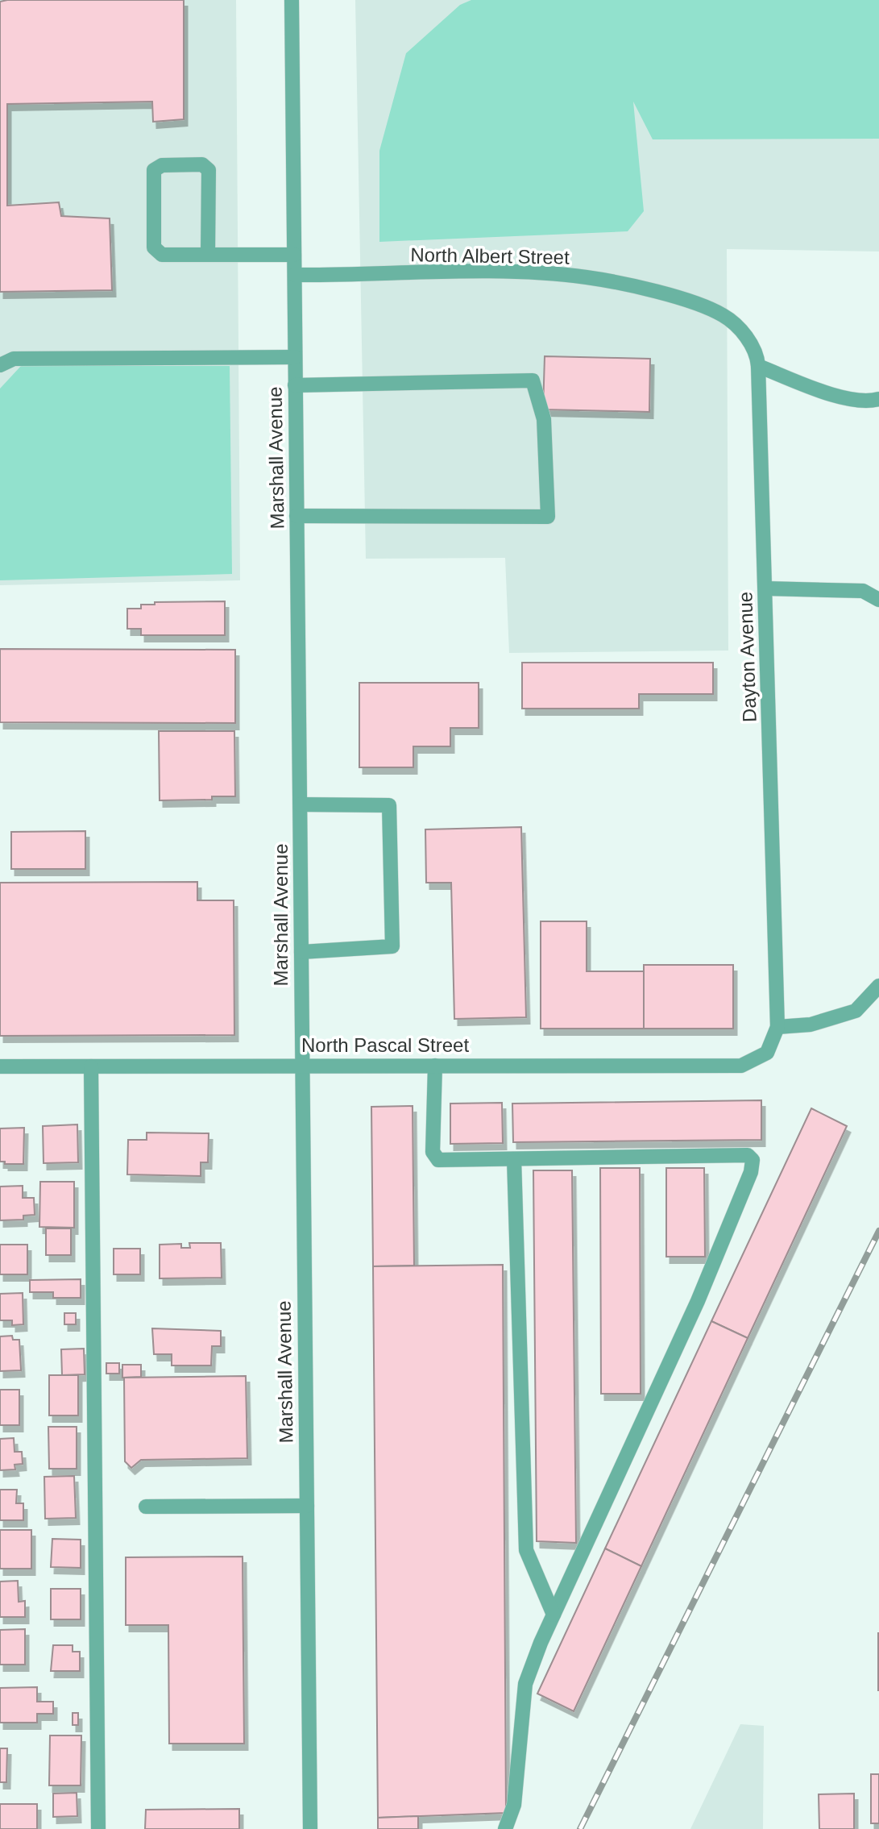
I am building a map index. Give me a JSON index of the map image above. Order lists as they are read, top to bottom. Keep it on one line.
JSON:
{"streets":{"street":["North Albert Street","Marshall Avenue","Dayton Avenue","North Pascal Street"]},"crossings":[["North Albert Street","Marshall Avenue"],["North Albert Street","Dayton Avenue"],["Marshall Avenue","North Pascal Street"],["Dayton Avenue","North Pascal Street"]]}
